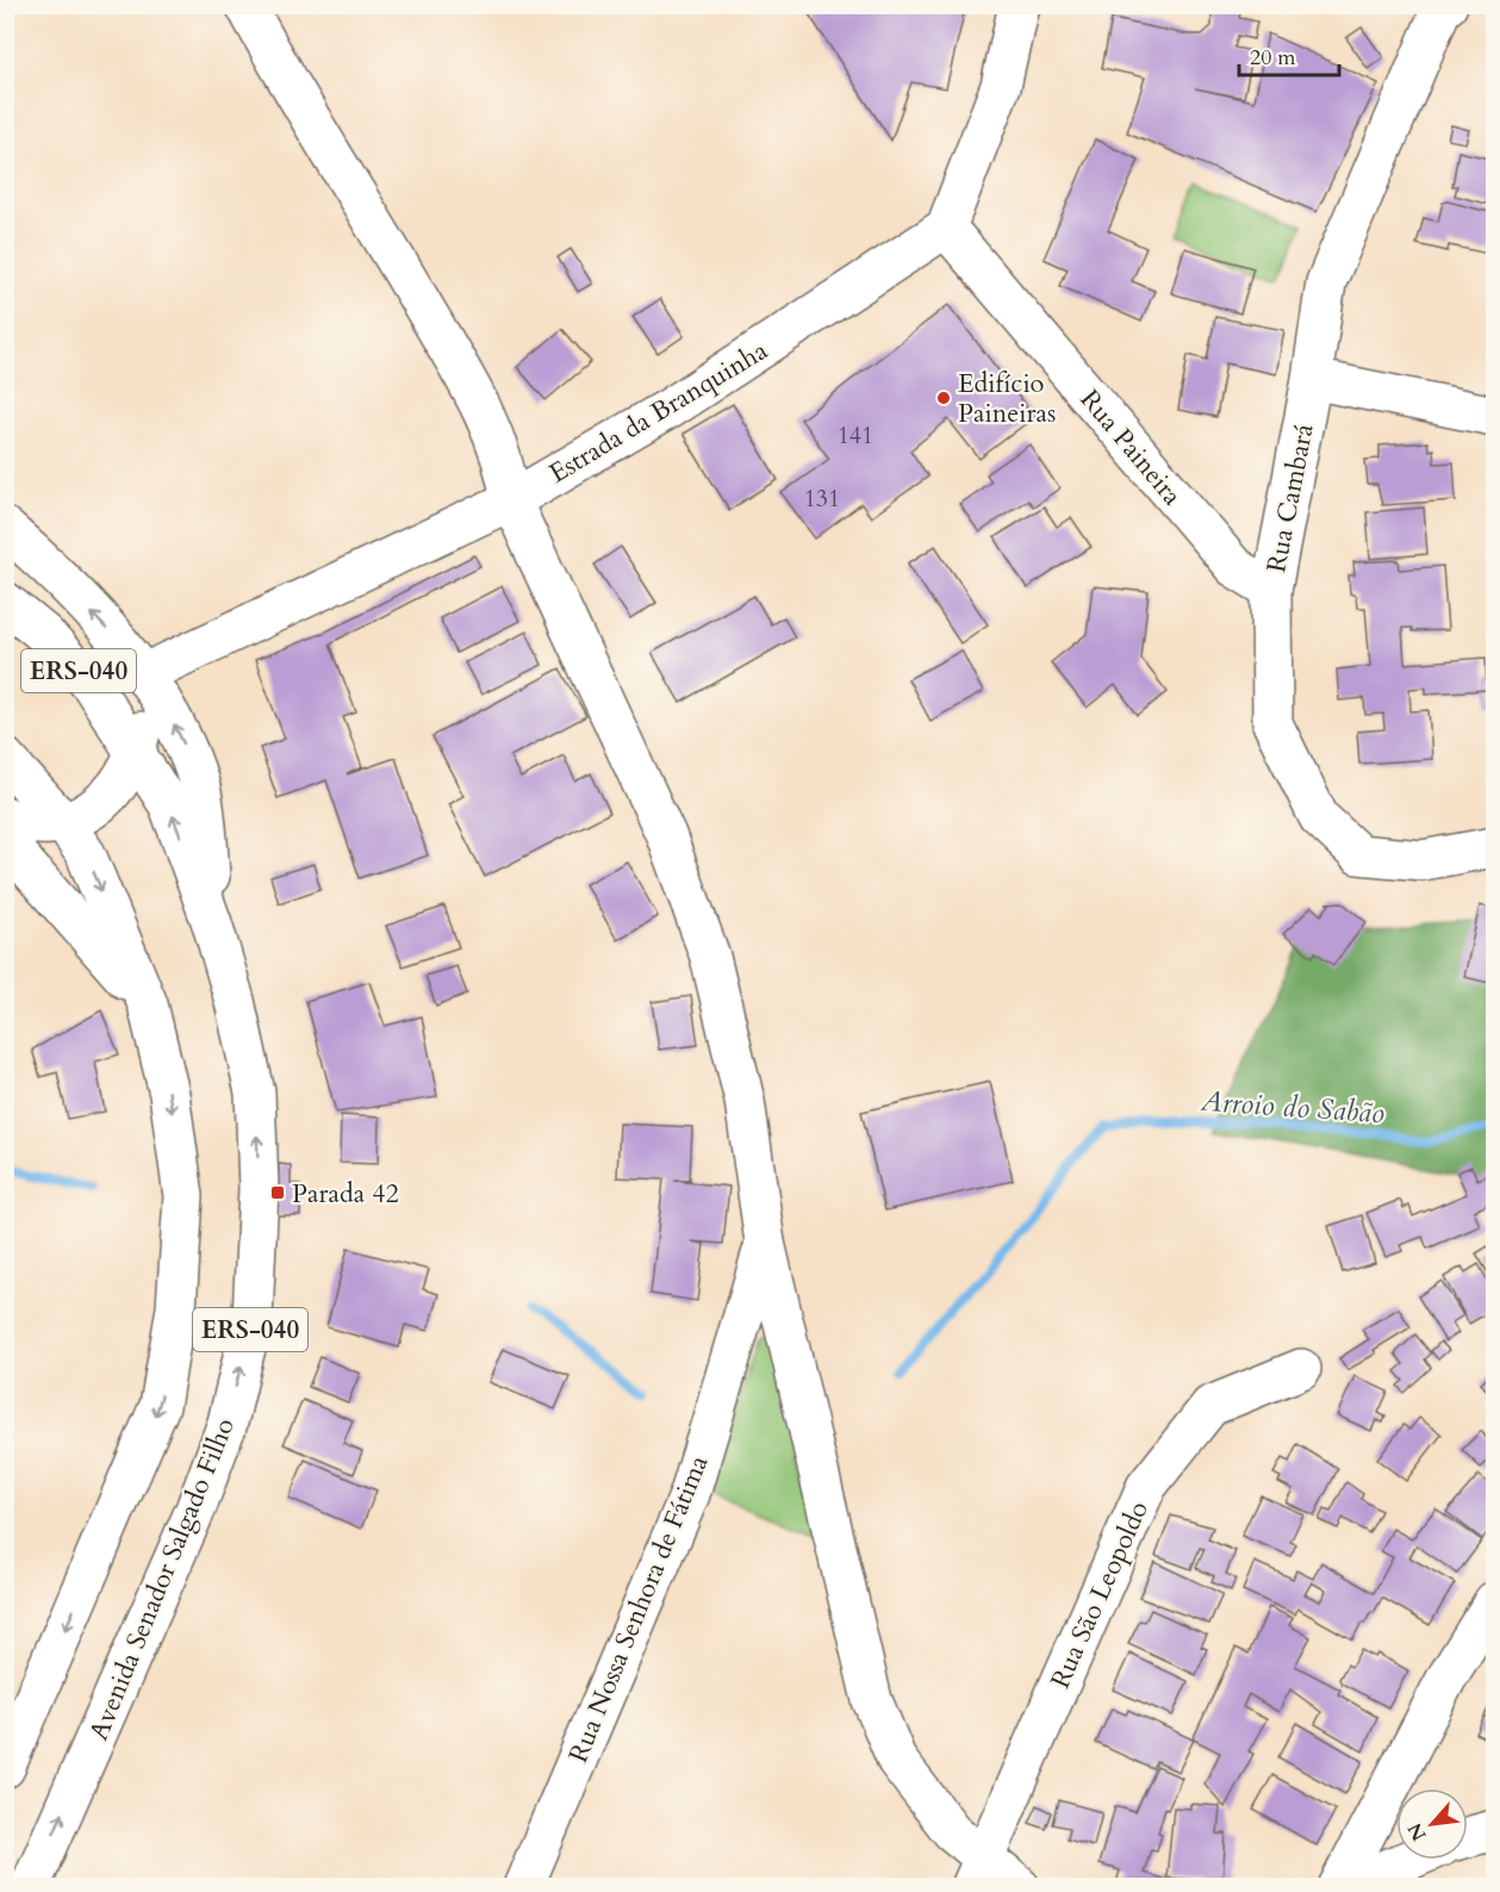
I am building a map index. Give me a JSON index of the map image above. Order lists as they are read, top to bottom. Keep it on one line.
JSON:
{"streets":{"street":["Estrada da Branquinha","Rua Paineira","Rua Cambará","ERS-040","Avenida Senador Salgado Filho","Rua São Leopoldo","Rua Nossa Senhora de Fátima"]},"crossings":[["Estrada da Branquinha","Rua Paineira"],["Estrada da Branquinha","Avenida Senador Salgado Filho"],["Rua Paineira","Rua Cambará"]],"water":["Arroio do Sabão"],"places":{"other":["Edifício Paineiras"],"transit":["Parada 42"]},"house_numbers":["141","131"],"scale_bar":"20 m","north":"bottom left"}
